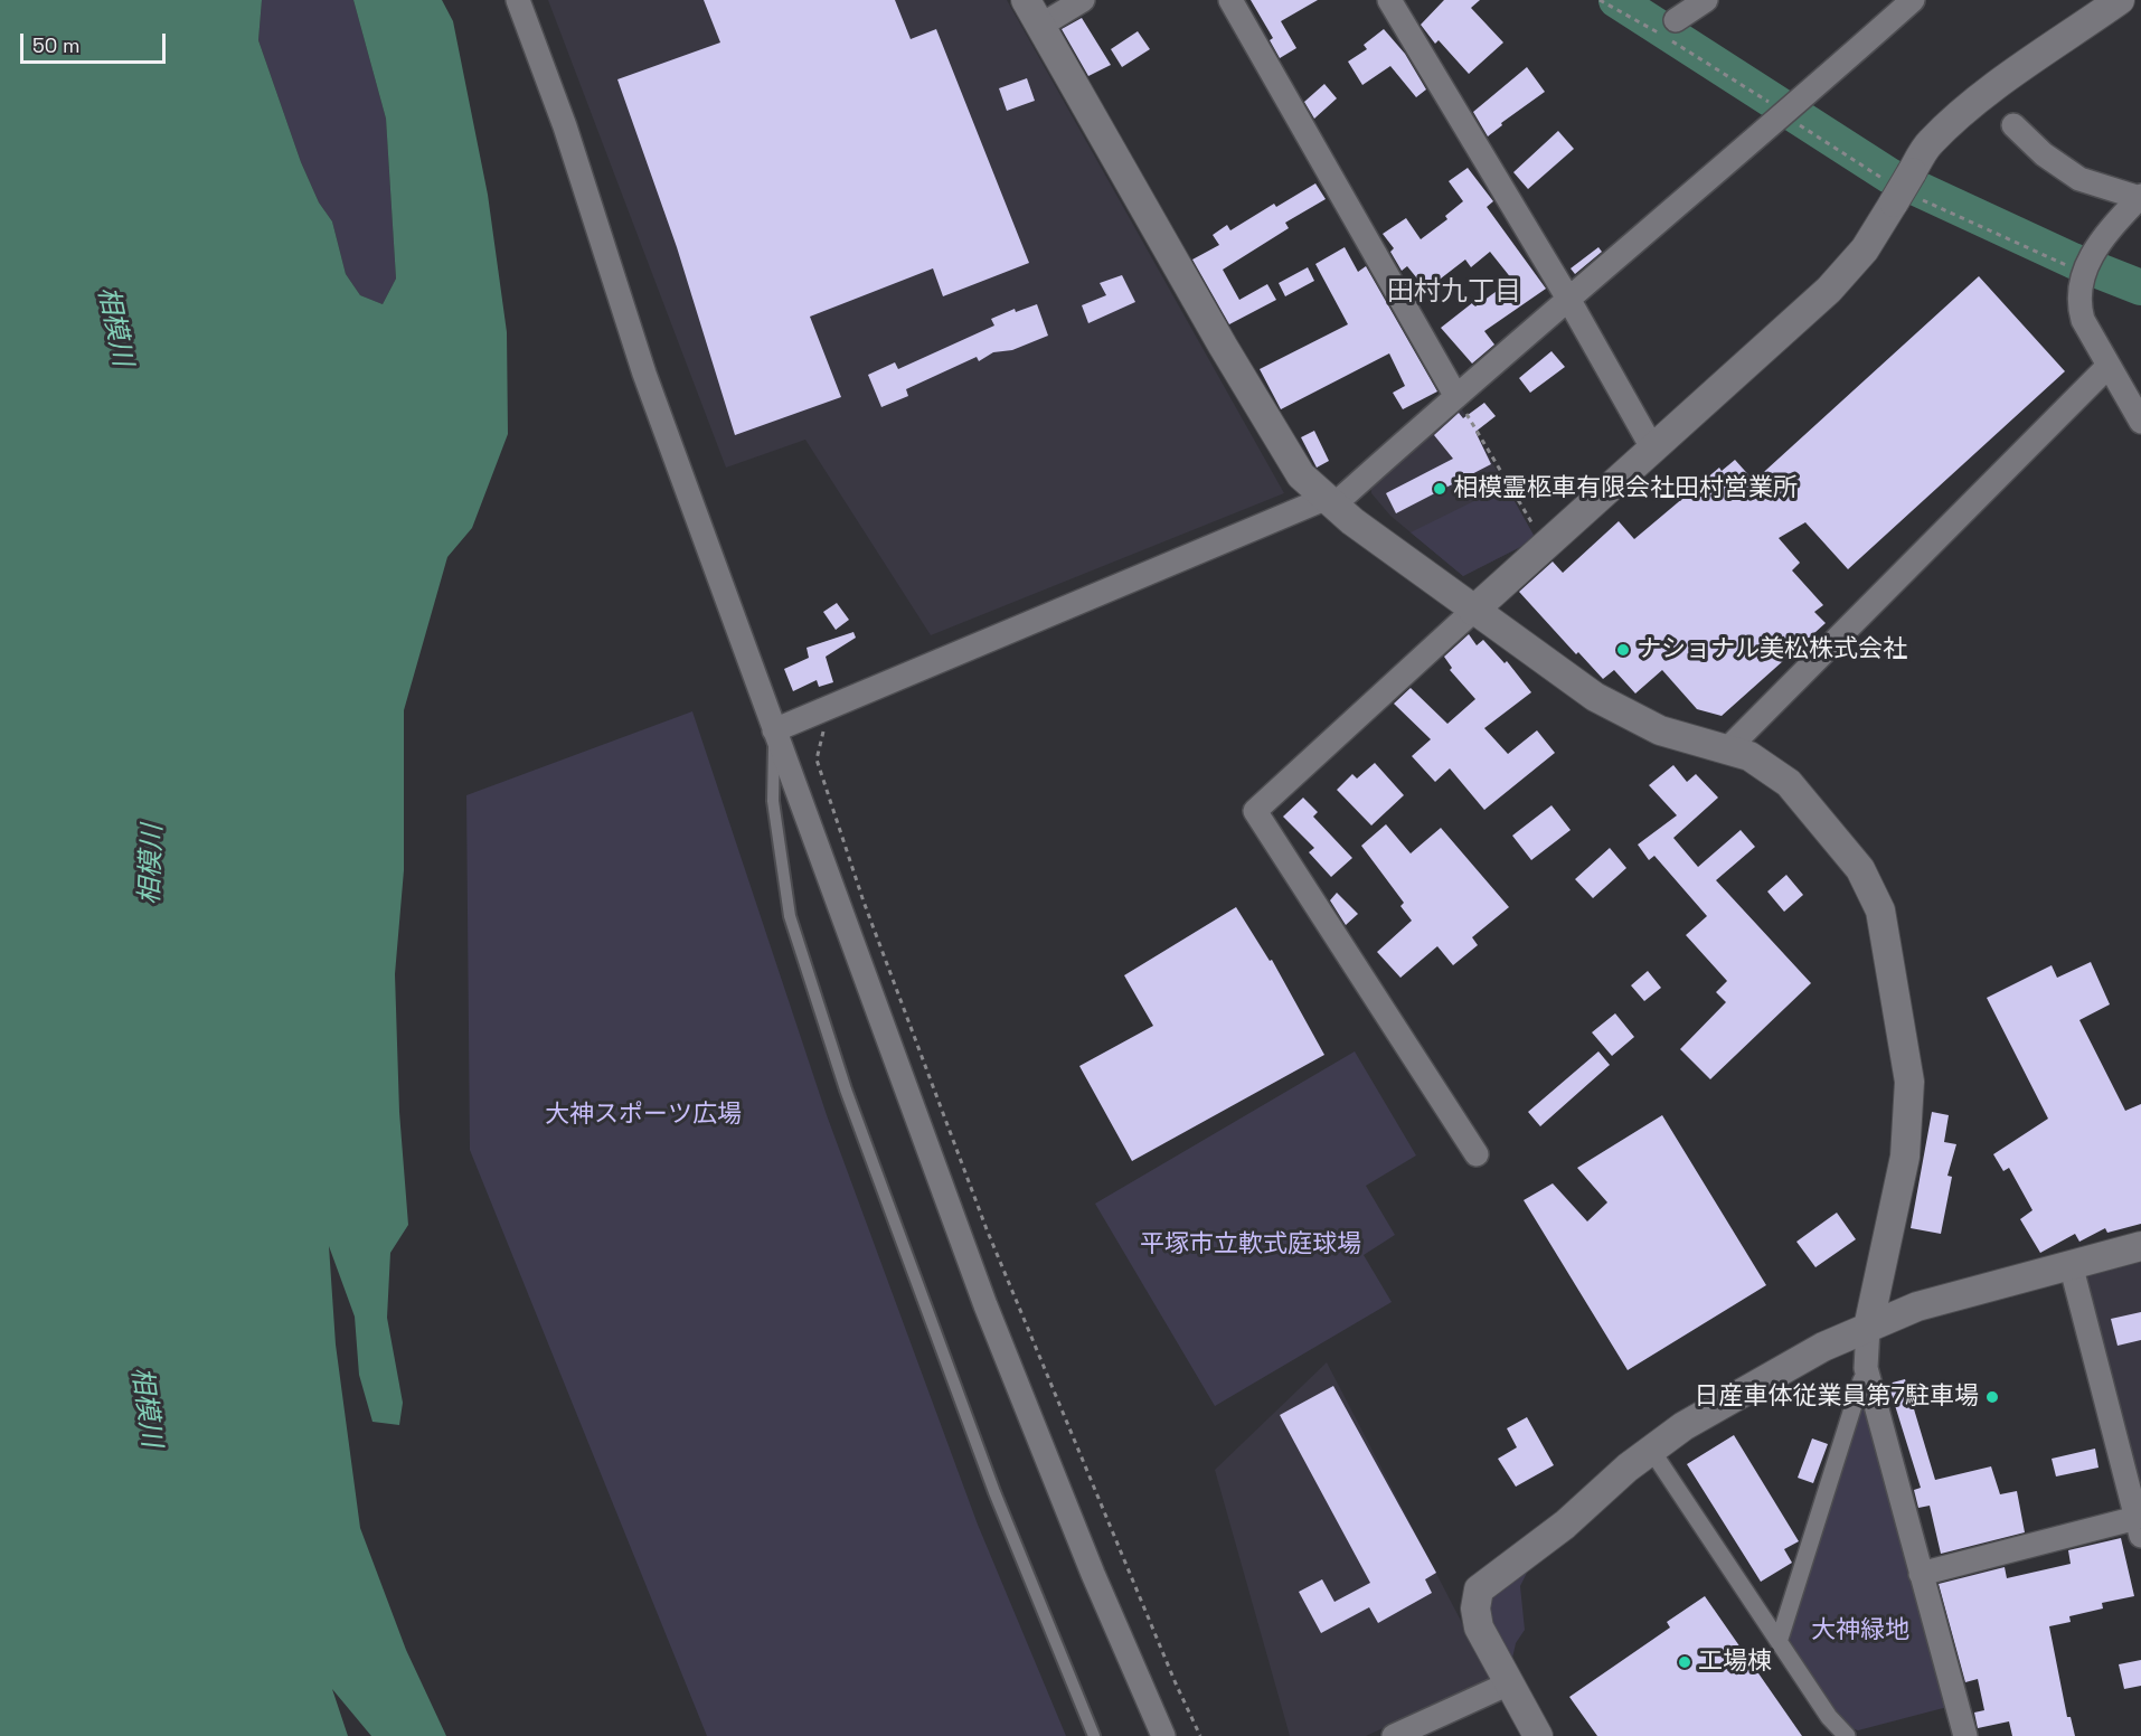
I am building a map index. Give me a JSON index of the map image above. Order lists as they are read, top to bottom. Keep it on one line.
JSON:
{"districts":["田村九丁目"],"water":["相模川"],"parks":["大神スポーツ広場","平塚市立軟式庭球場","大神緑地"],"places":["相模霊柩車有限会社田村営業所","ナショナル美松株式会社","日産車体従業員第7駐車場","工場棟"],"scale_bar":"50 m"}
